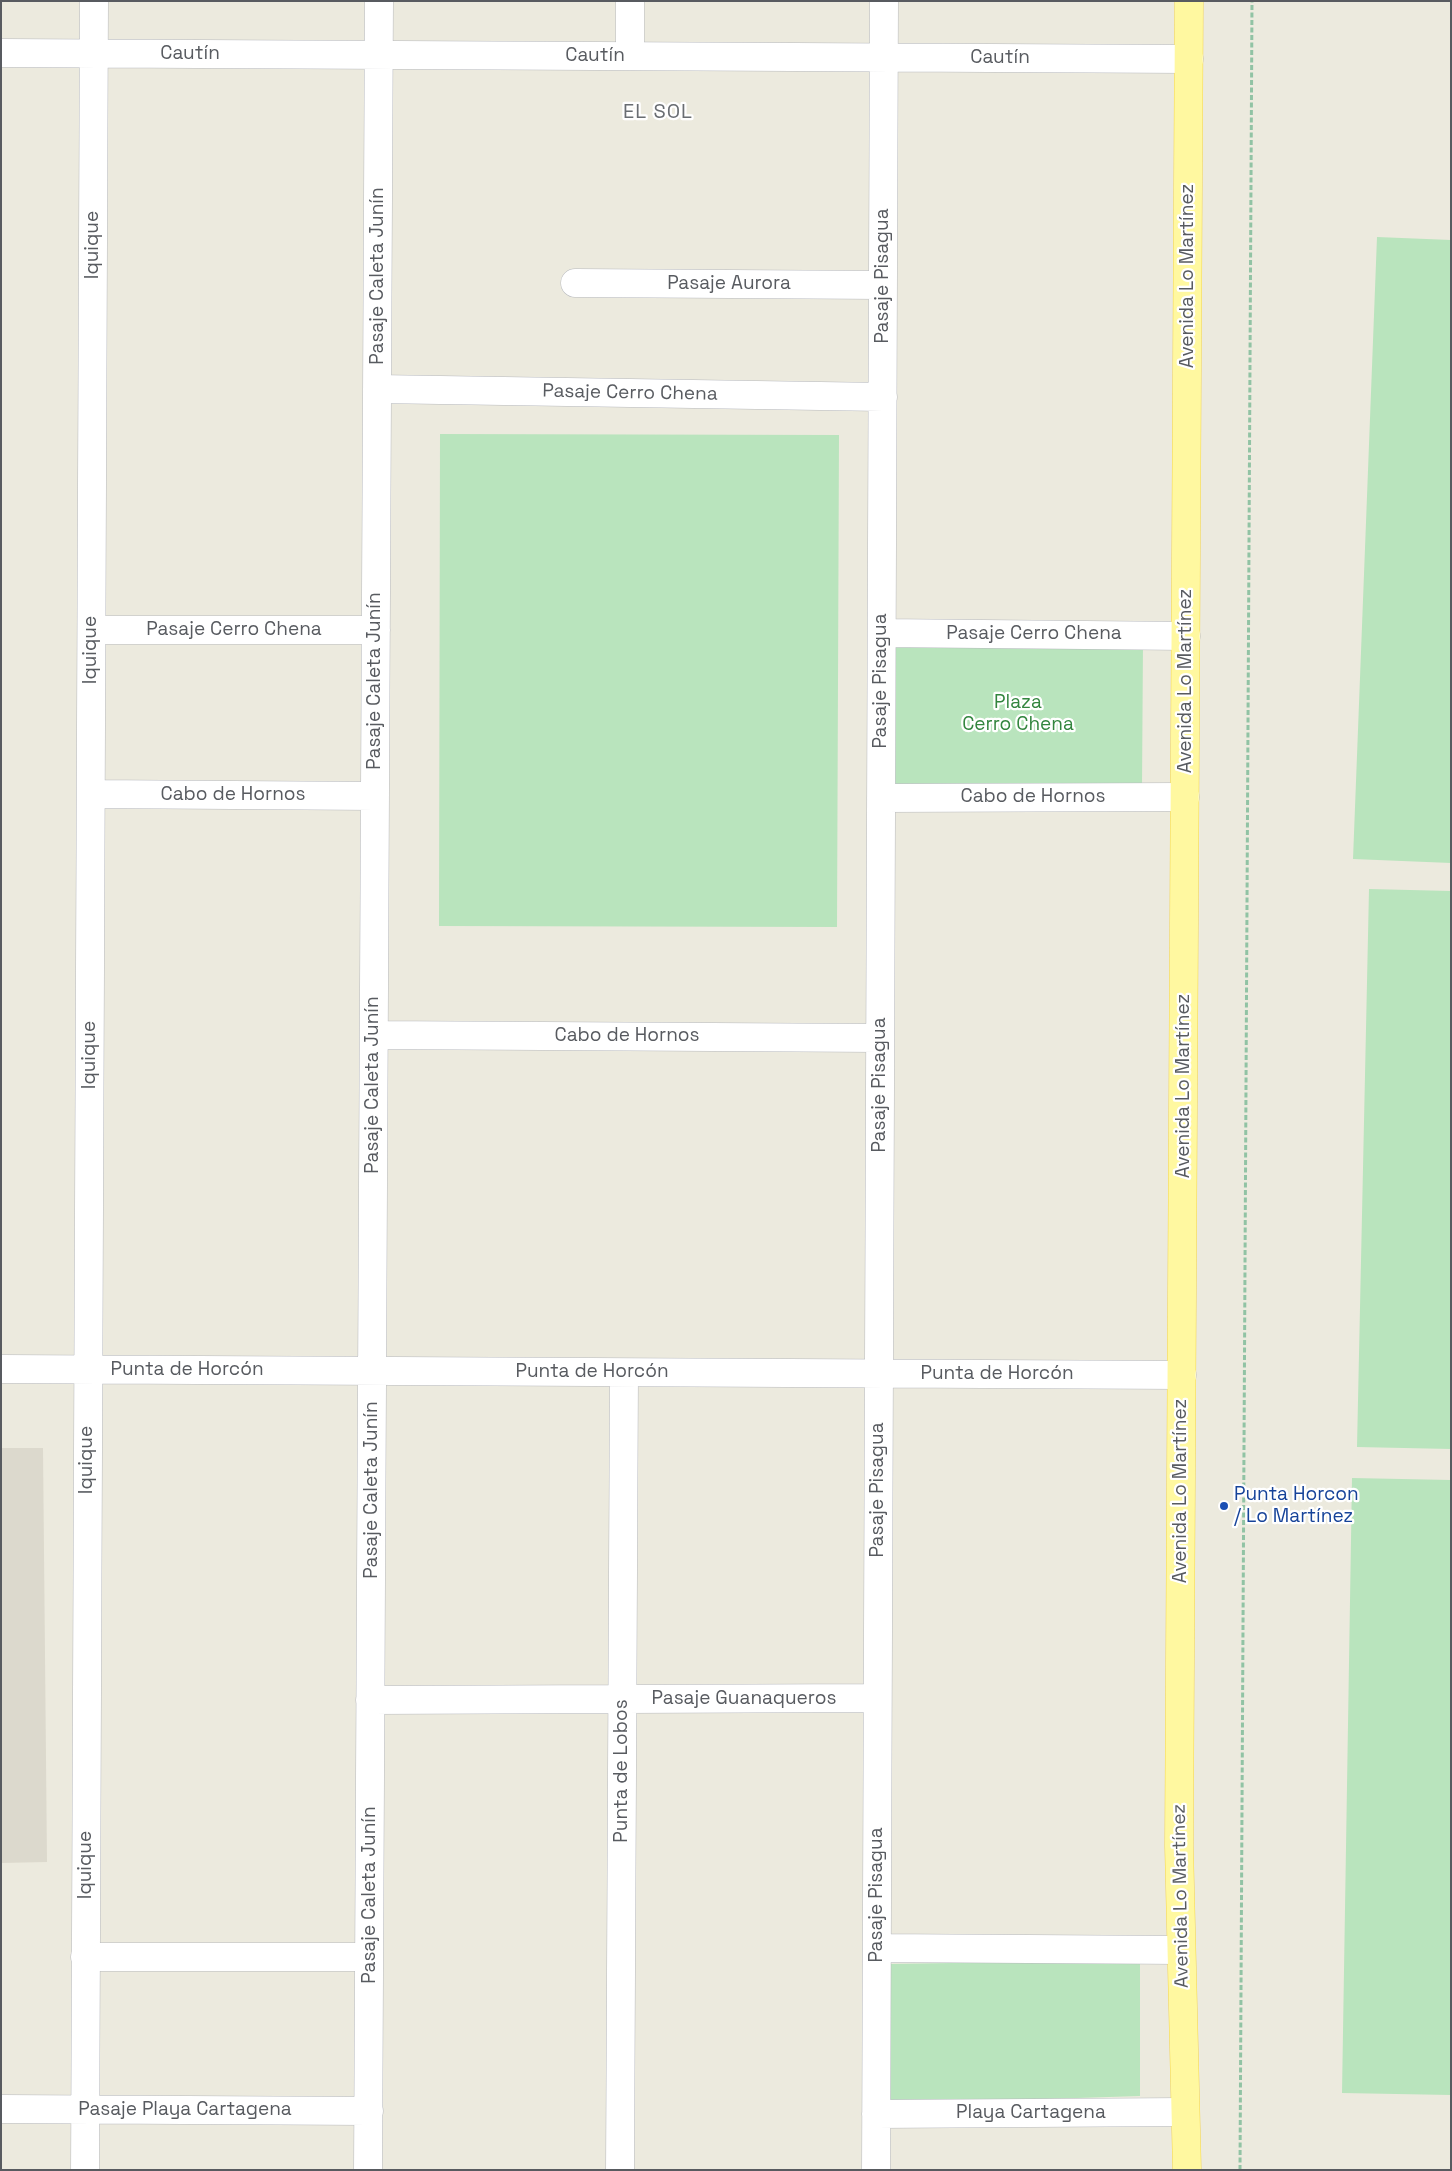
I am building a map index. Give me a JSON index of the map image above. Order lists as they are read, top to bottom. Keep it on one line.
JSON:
{"streets":{"main road":["Avenida Lo Martínez"],"street":["Cautín","Iquique","Pasaje Caleta Junín","Pasaje Pisagua","Pasaje Aurora","Pasaje Cerro Chena","Cabo de Hornos","Punta de Horcón","Pasaje Guanaqueros","Punta de Lobos","Pasaje Playa Cartagena","Playa Cartagena"]},"crossings":[["Cautín","Iquique"],["Cautín","Pasaje Caleta Junín"],["Cautín","Pasaje Pisagua"],["Cautín","Avenida Lo Martínez"],["Iquique","Pasaje Cerro Chena"],["Iquique","Cabo de Hornos"],["Iquique","Punta de Horcón"],["Iquique","Pasaje Playa Cartagena"],["Pasaje Caleta Junín","Pasaje Cerro Chena"],["Pasaje Caleta Junín","Cabo de Hornos"],["Pasaje Caleta Junín","Punta de Horcón"],["Pasaje Caleta Junín","Pasaje Guanaqueros"],["Pasaje Caleta Junín","Pasaje Playa Cartagena"],["Pasaje Pisagua","Pasaje Aurora"],["Pasaje Pisagua","Pasaje Cerro Chena"],["Pasaje Pisagua","Cabo de Hornos"],["Pasaje Pisagua","Punta de Horcón"],["Pasaje Pisagua","Pasaje Guanaqueros"],["Pasaje Pisagua","Playa Cartagena"],["Avenida Lo Martínez","Pasaje Cerro Chena"],["Avenida Lo Martínez","Cabo de Hornos"],["Avenida Lo Martínez","Punta de Horcón"],["Avenida Lo Martínez","Playa Cartagena"],["Punta de Horcón","Punta de Lobos"],["Pasaje Guanaqueros","Punta de Lobos"]],"districts":["EL SOL"],"parks":["Plaza Cerro Chena"],"places":["Punta Horcon / Lo Martínez"]}
